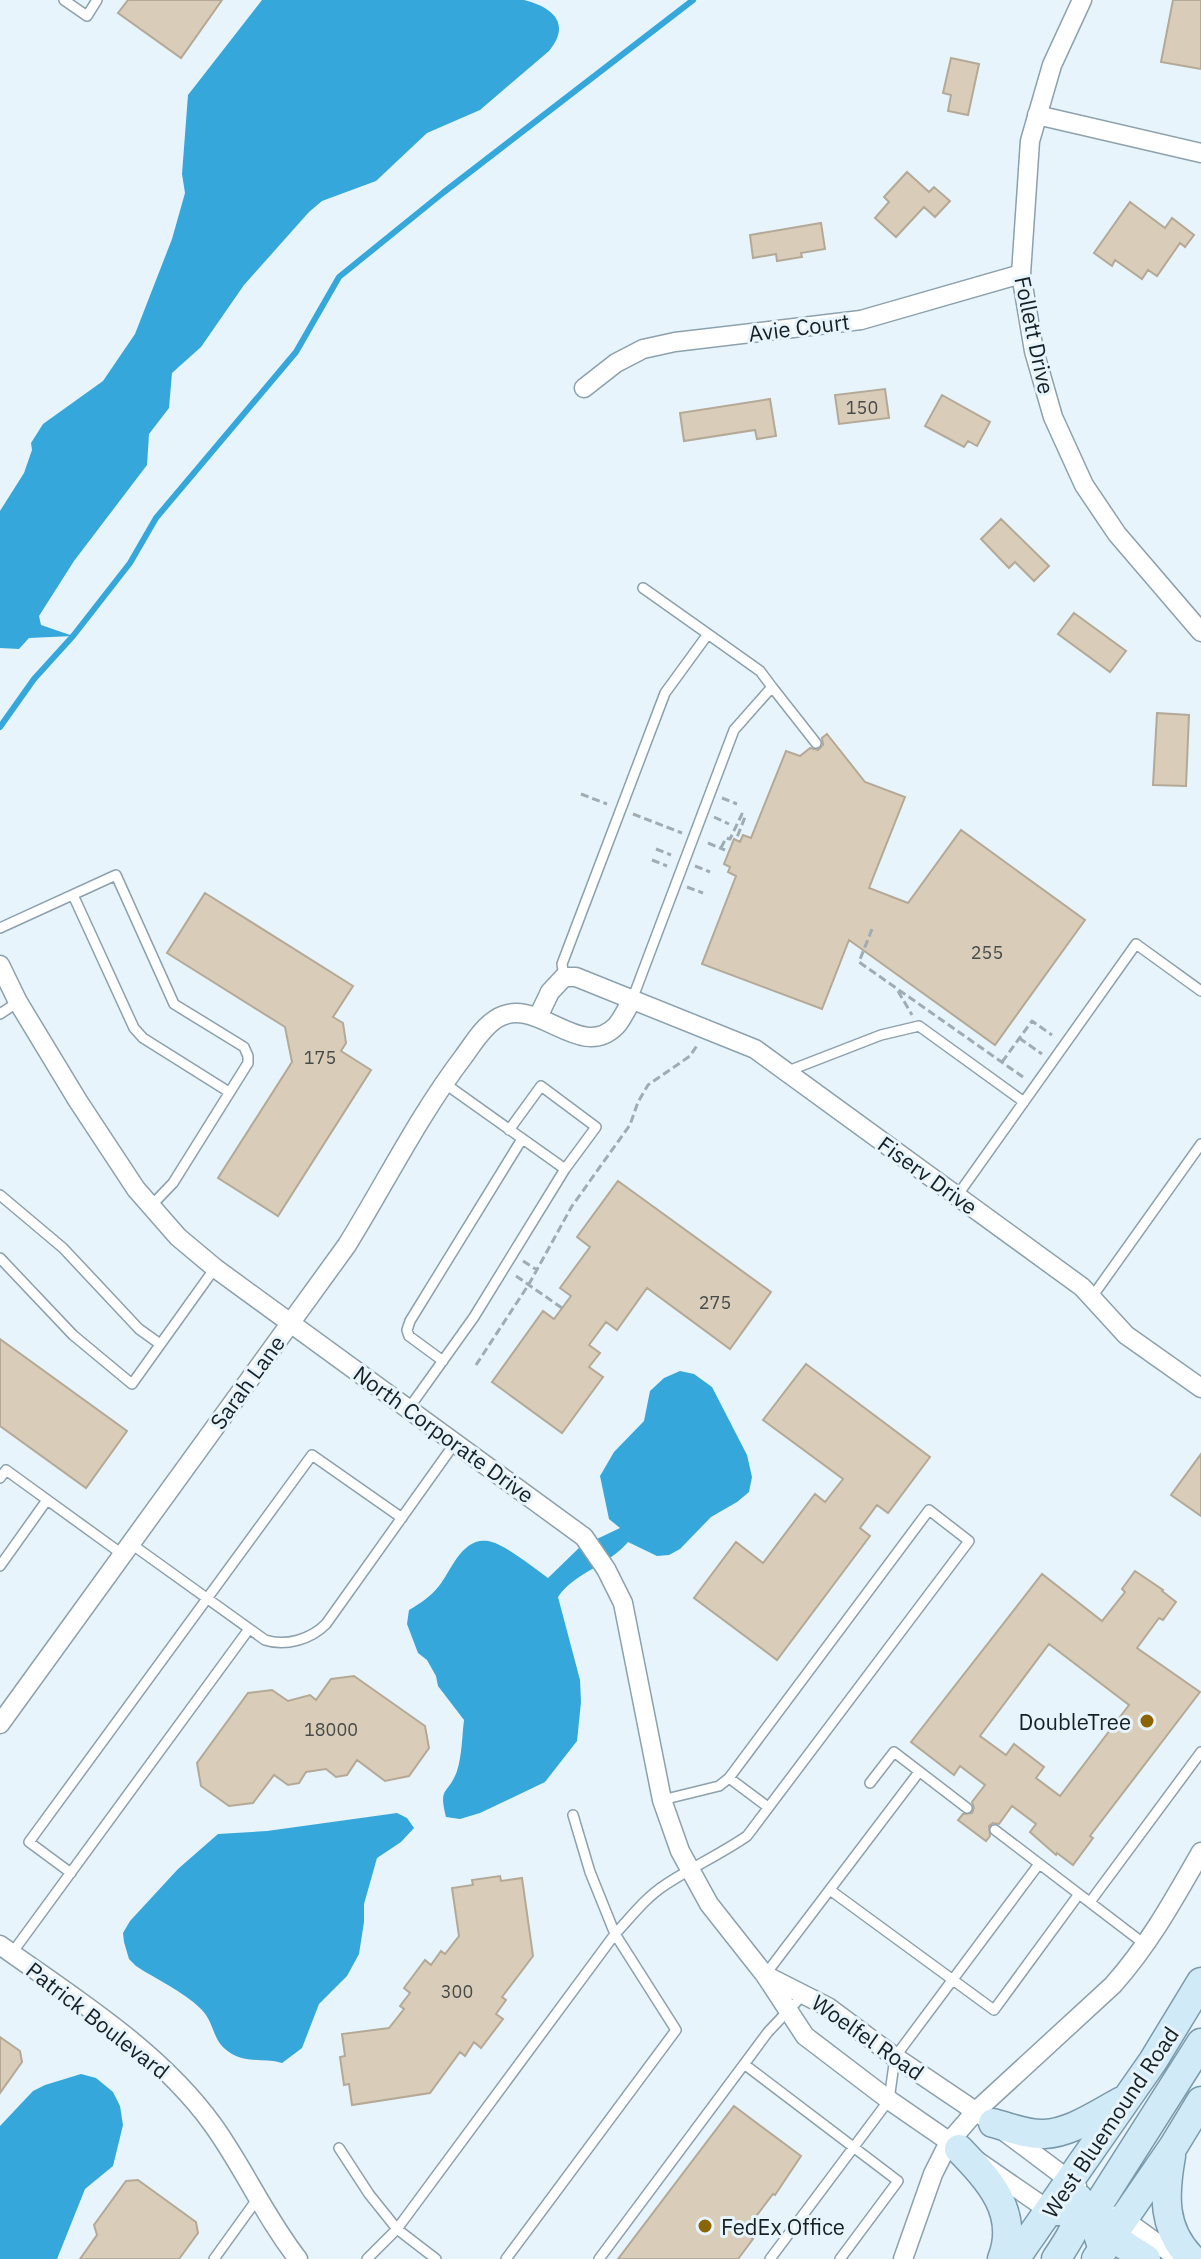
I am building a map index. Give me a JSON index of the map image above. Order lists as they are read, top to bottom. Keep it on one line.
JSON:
{"streets":{"main road":["West Bluemound Road"],"street":["Avie Court","Follett Drive","Fiserv Drive","Sarah Lane","North Corporate Drive","Patrick Boulevard","Woelfel Road"]},"crossings":[["Avie Court","Follett Drive"],["Sarah Lane","North Corporate Drive"],["North Corporate Drive","Woelfel Road"],["Woelfel Road","West Bluemound Road"]],"places":["DoubleTree","FedEx Office"],"house_numbers":["150","255","175","275","18000","300"]}
